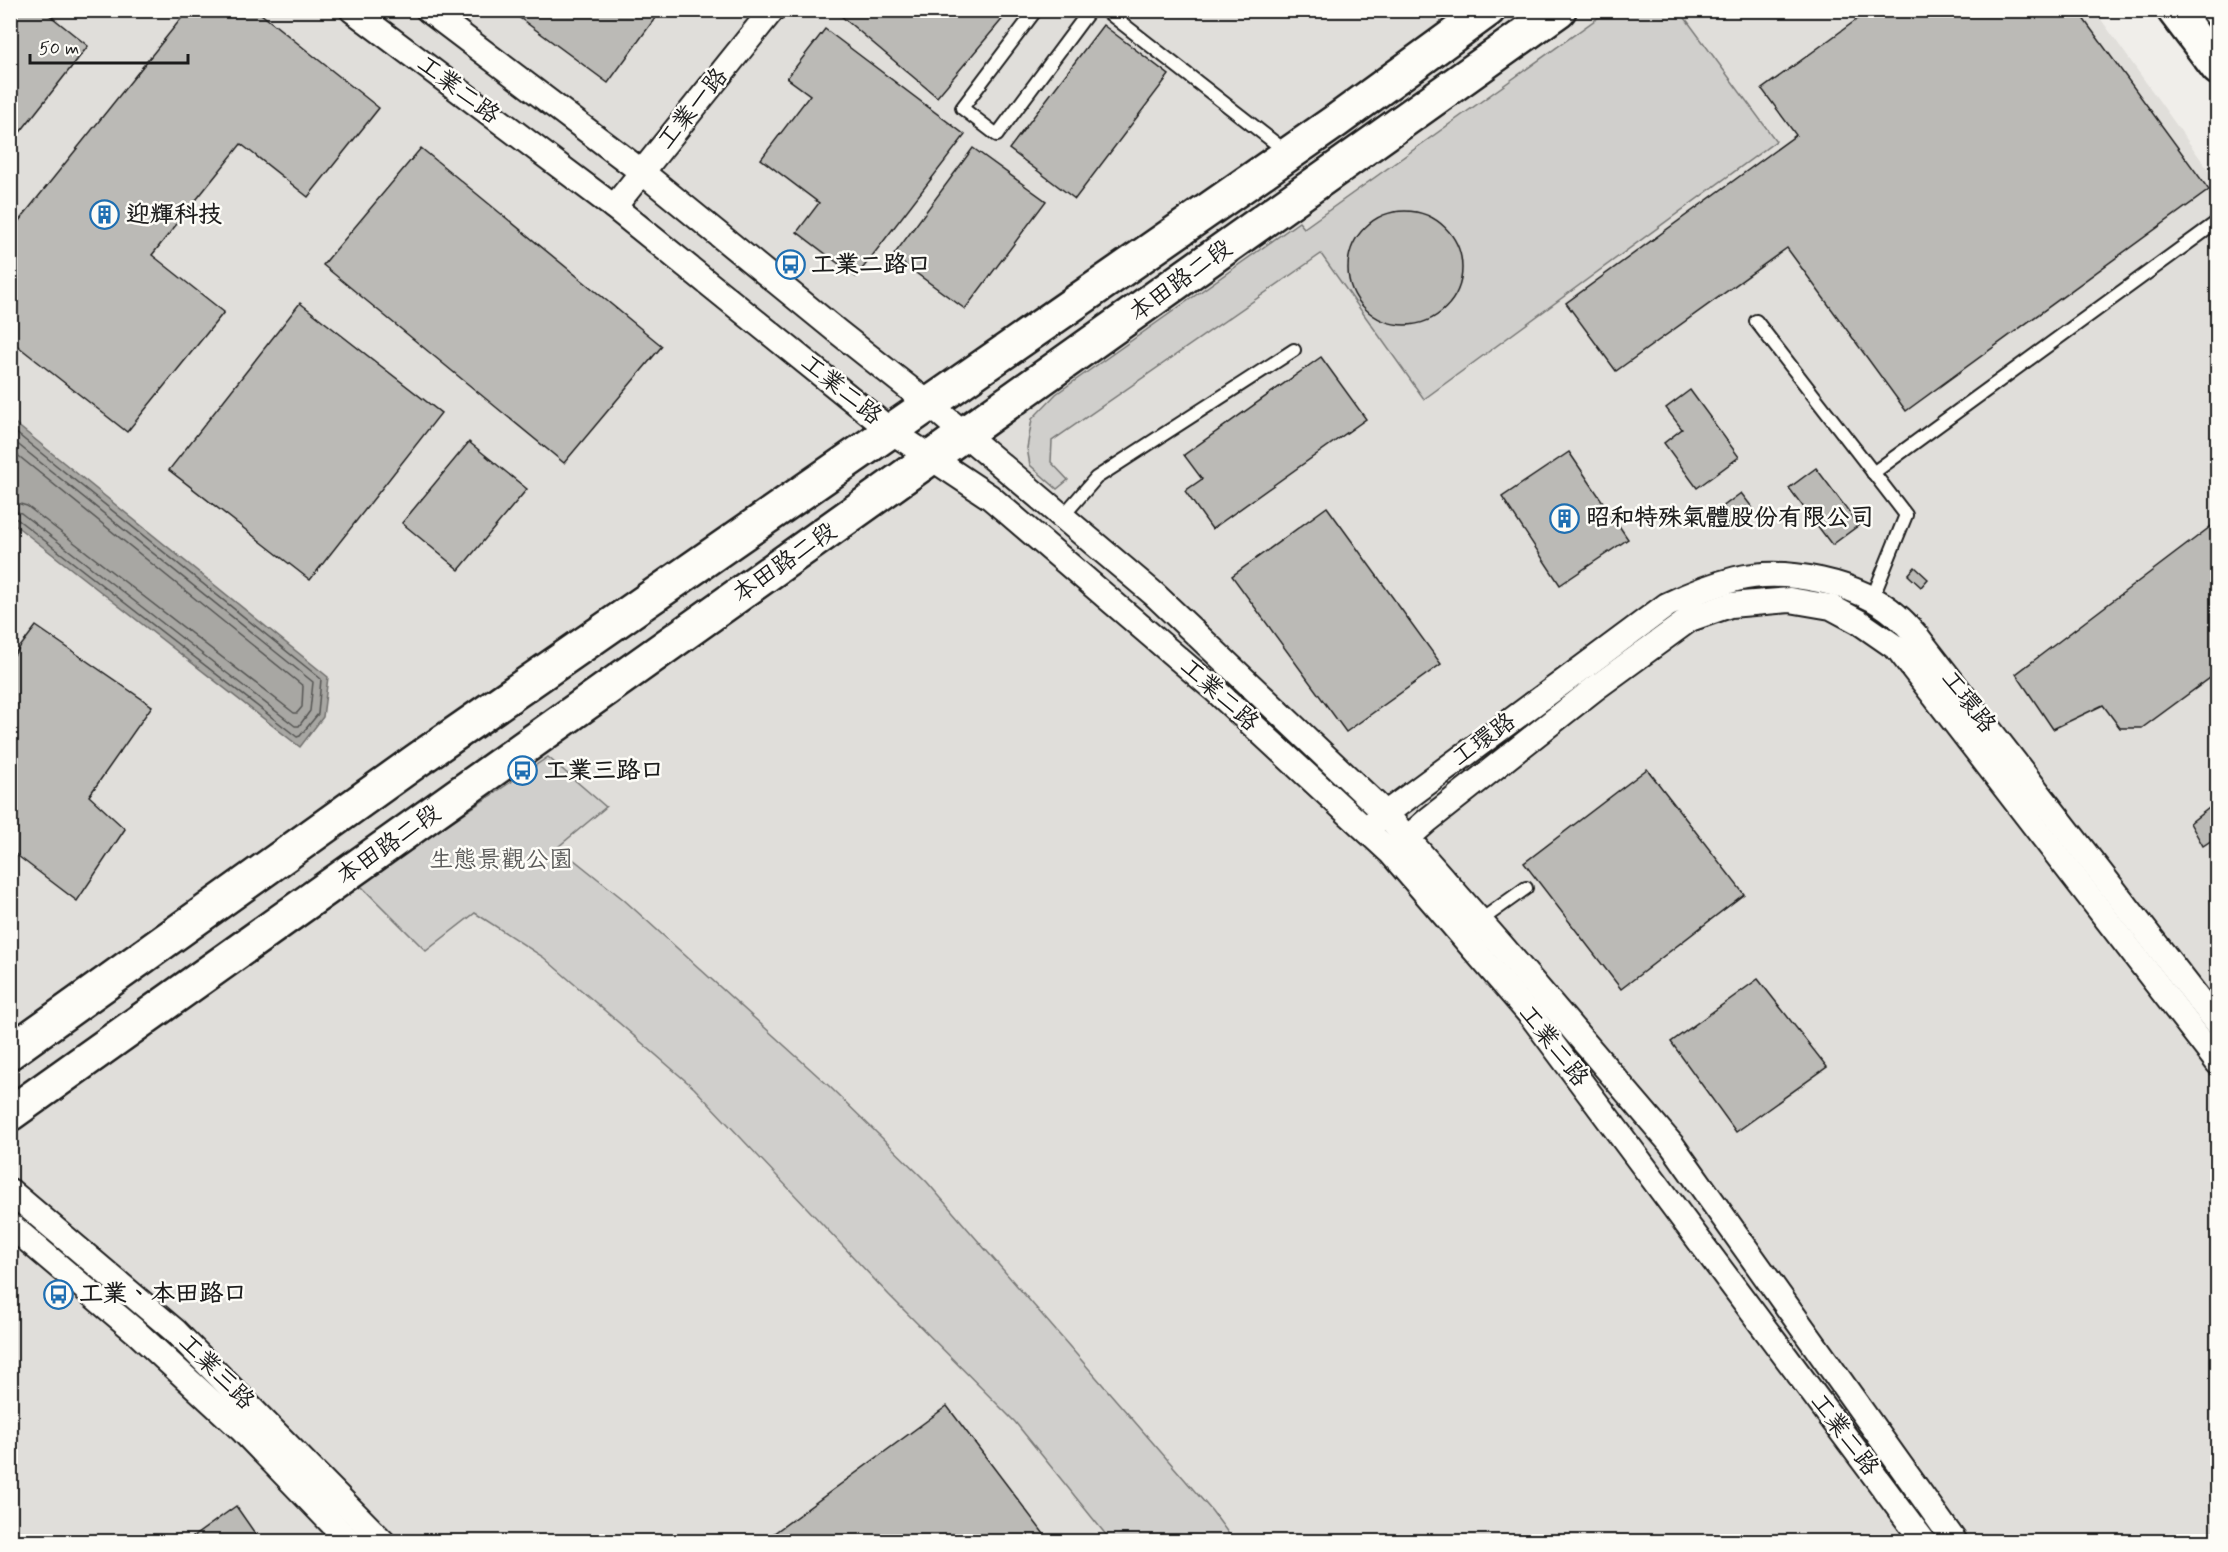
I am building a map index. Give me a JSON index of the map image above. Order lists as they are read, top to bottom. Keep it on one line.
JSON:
{"streets":{"street":["工業二路","工業一路","本田路二段","工環路","工業三路"]},"crossings":[["工業二路","工業一路"],["工業二路","本田路二段"],["工業二路","工環路"]],"parks":["生態景觀公園"],"places":{"building":["迎輝科技","昭和特殊氣體股份有限公司"],"bus stop":["工業二路口","工業三路口","工業、本田路口"]},"scale_bar":"50 m"}
